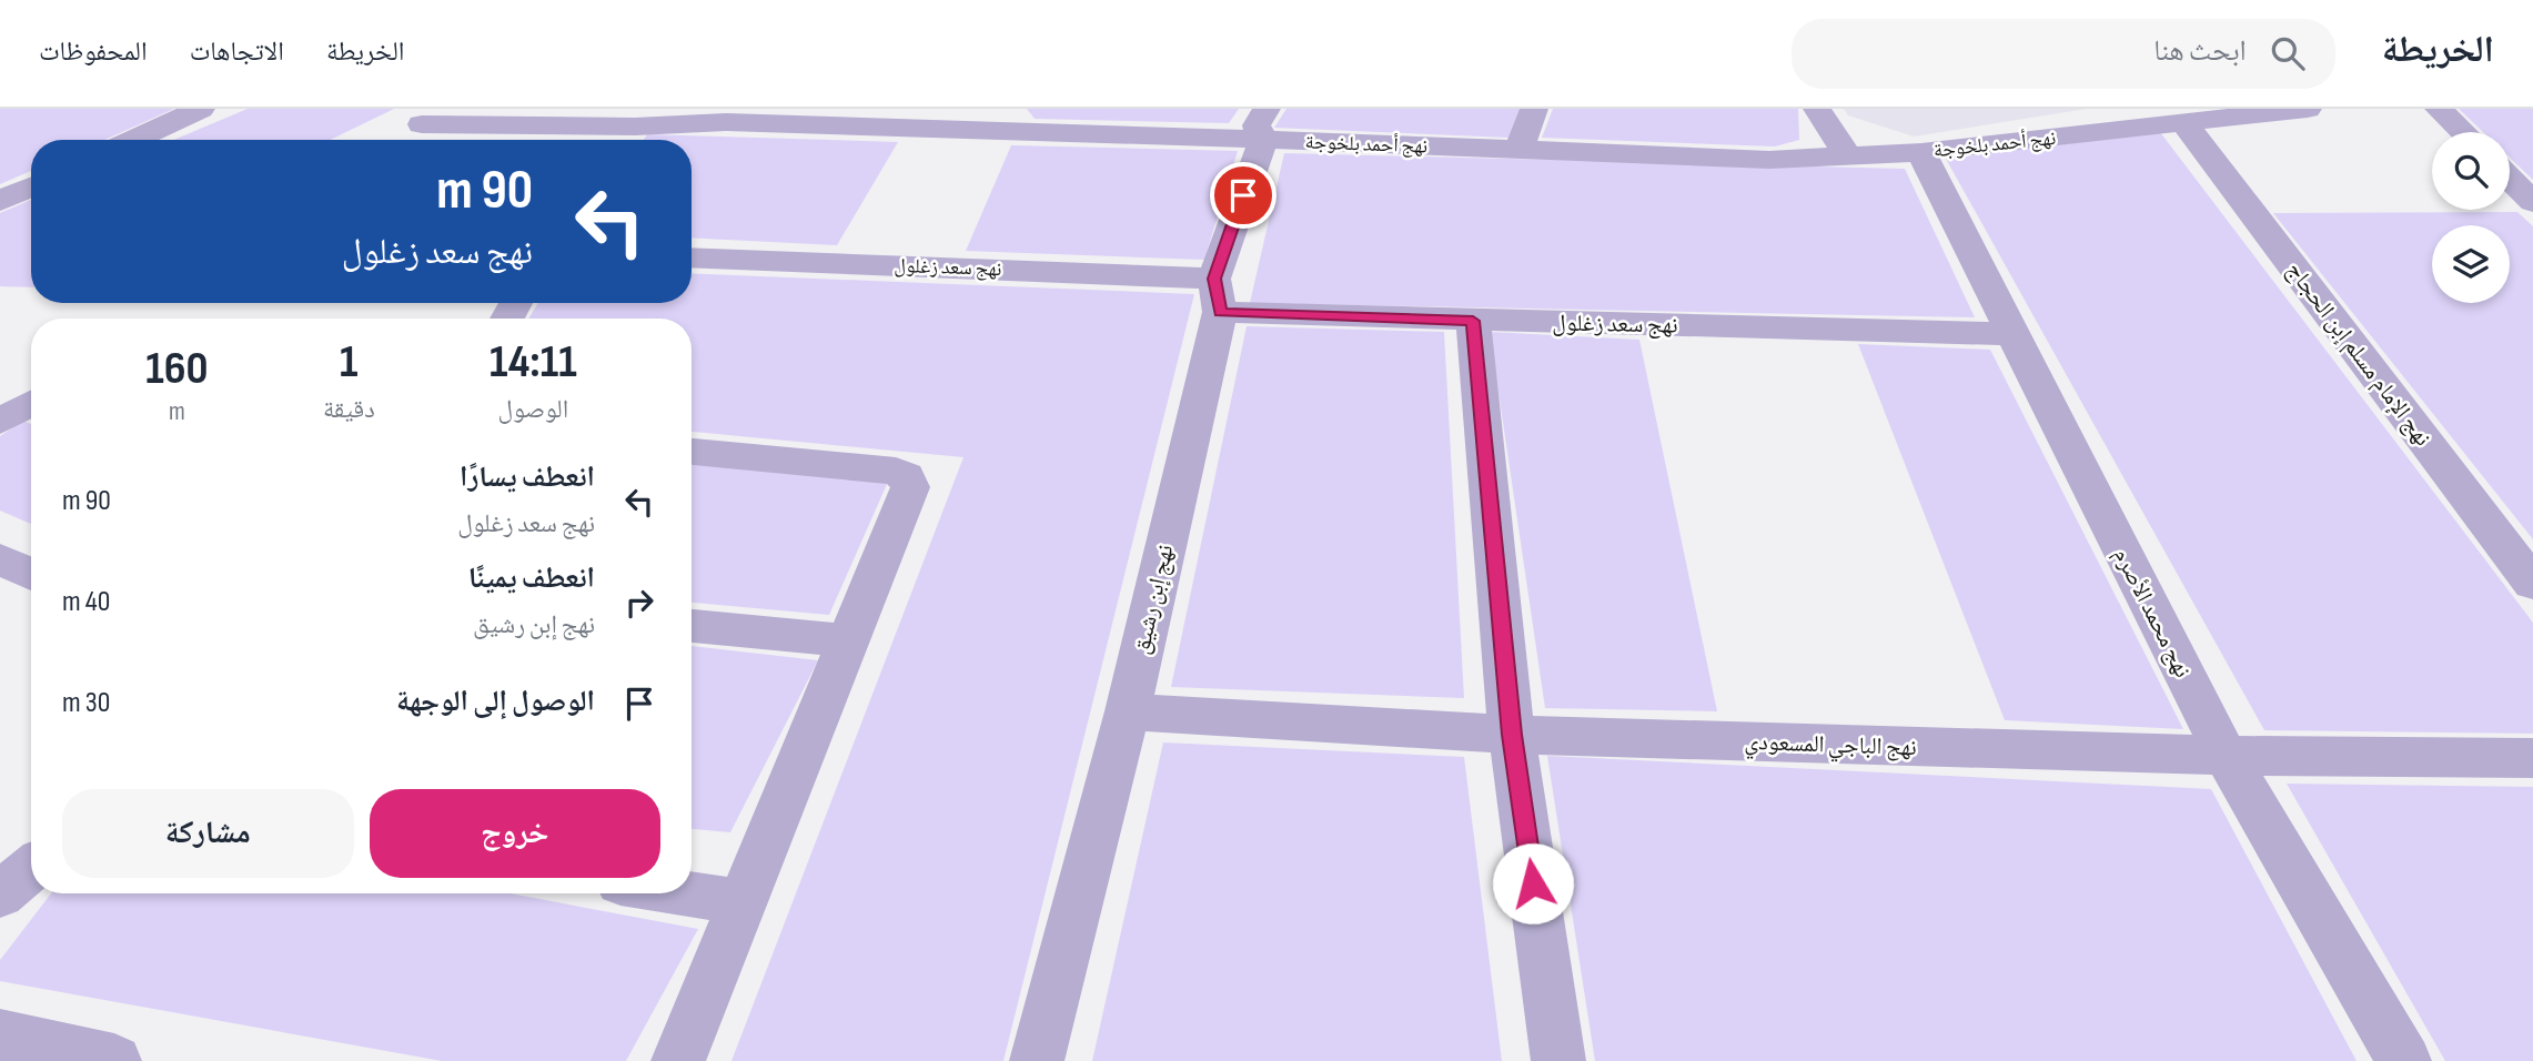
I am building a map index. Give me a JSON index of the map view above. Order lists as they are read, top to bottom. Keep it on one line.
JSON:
{"streets":{"street":["نهج أحمد بلخوجة","نهج سعد زغلول","نهج اﻹمام مسلم إبن الحجاج","نهج إبن رشيق","نهج محمد الأصرم","نهج الباجي المسعودي"]},"crossings":[["نهج أحمد بلخوجة","نهج اﻹمام مسلم إبن الحجاج"],["نهج أحمد بلخوجة","نهج إبن رشيق"],["نهج أحمد بلخوجة","نهج محمد الأصرم"],["نهج سعد زغلول","نهج إبن رشيق"],["نهج سعد زغلول","نهج محمد الأصرم"],["نهج إبن رشيق","نهج الباجي المسعودي"],["نهج محمد الأصرم","نهج الباجي المسعودي"]],"page":{"header":"الخريطة","search":"ابحث هنا","nav":["الخريطة","الاتجاهات","المحفوظات"],"turn":["90 m","نهج سعد زغلول"],"eta":["14:11","الوصول","1","دقيقة","160","m"],"list":[{"name":"انعطف يسارًا","note":"نهج سعد زغلول","value":"90 m"},{"name":"انعطف يمينًا","note":"نهج إبن رشيق","value":"40 m"},{"name":"الوصول إلى الوجهة","value":"30 m"}],"buttons":["خروج","مشاركة"]}}
